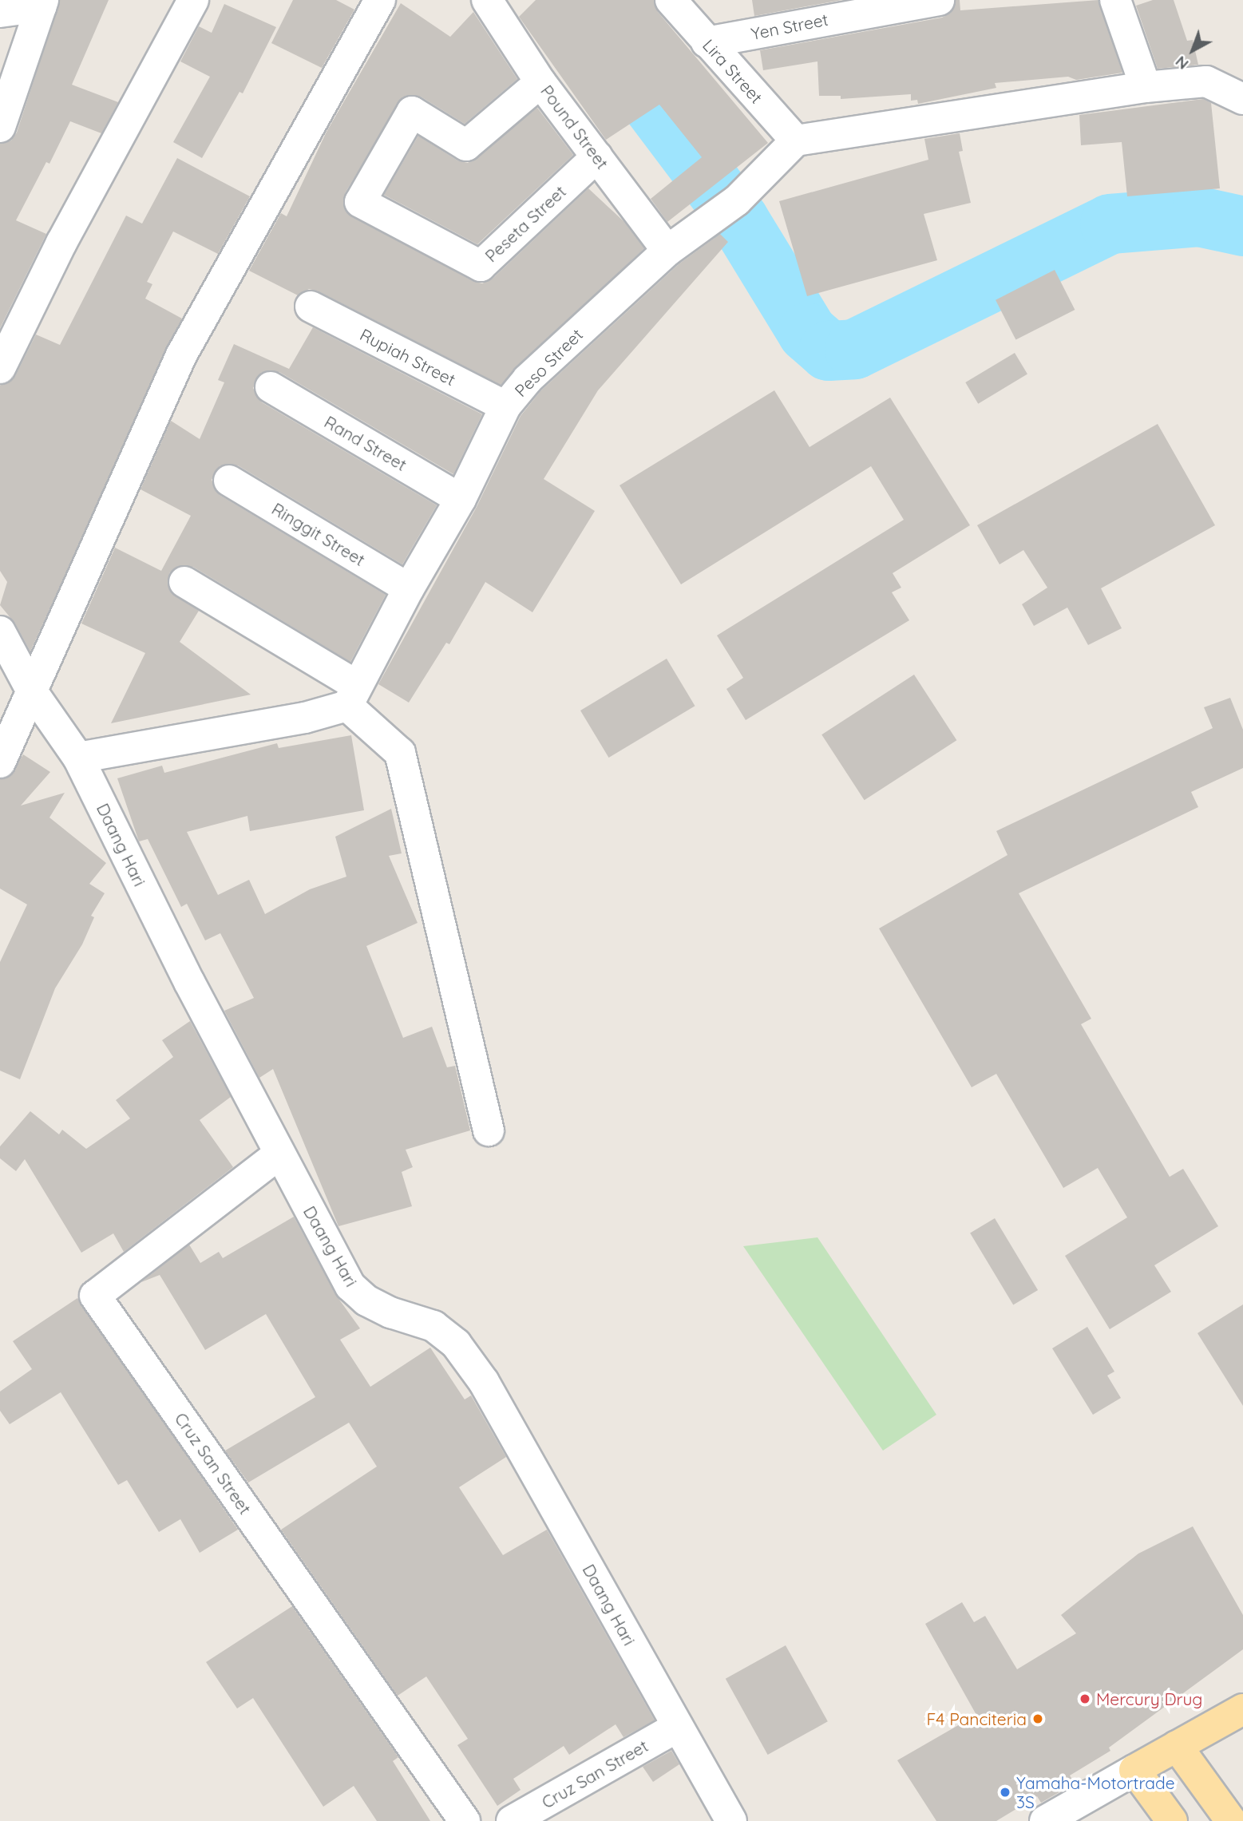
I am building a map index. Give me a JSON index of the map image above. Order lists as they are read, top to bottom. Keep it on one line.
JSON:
{"streets":{"street":["Yen Street","Lira Street","Pound Street","Peseta Street","Rupiah Street","Peso Street","Rand Street","Ringgit Street","Daang Hari","Cruz San Street"]},"crossings":[["Yen Street","Lira Street"],["Lira Street","Peso Street"],["Pound Street","Peseta Street"],["Pound Street","Peso Street"],["Rupiah Street","Peso Street"],["Peso Street","Rand Street"],["Peso Street","Ringgit Street"],["Daang Hari","Cruz San Street"]],"places":["Mercury Drug","F4 Panciteria","Yamaha-Motortrade 3S"],"north":"bottom left"}
